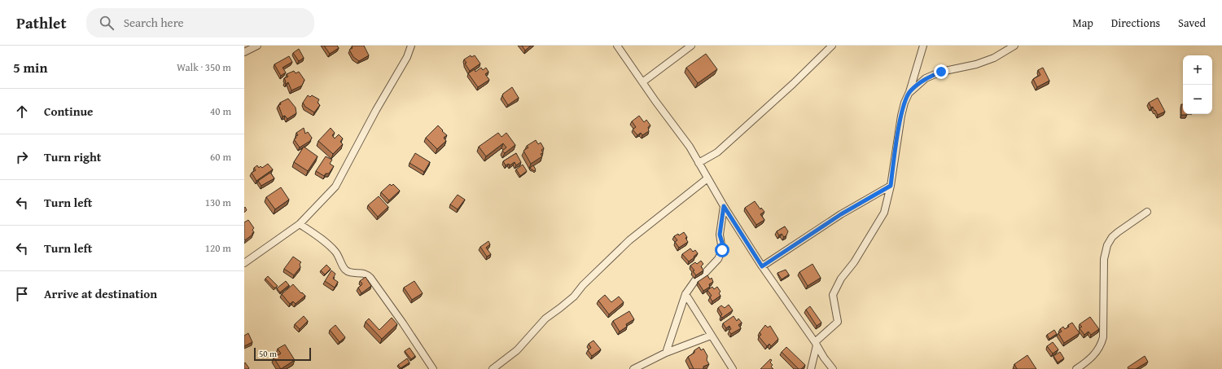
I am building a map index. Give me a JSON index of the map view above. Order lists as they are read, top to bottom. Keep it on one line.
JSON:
{"scale_bar":"50 m","page":{"header":"Pathlet","search":"Search here","nav":["Map","Directions","Saved"],"heading":["5 min","Walk · 350 m"],"map_buttons":["+","−"],"list":[["Continue","40 m"],["Turn right","60 m"],["Turn left","130 m"],["Turn left","120 m"],"Arrive at destination"],"scale":"50 m"}}
